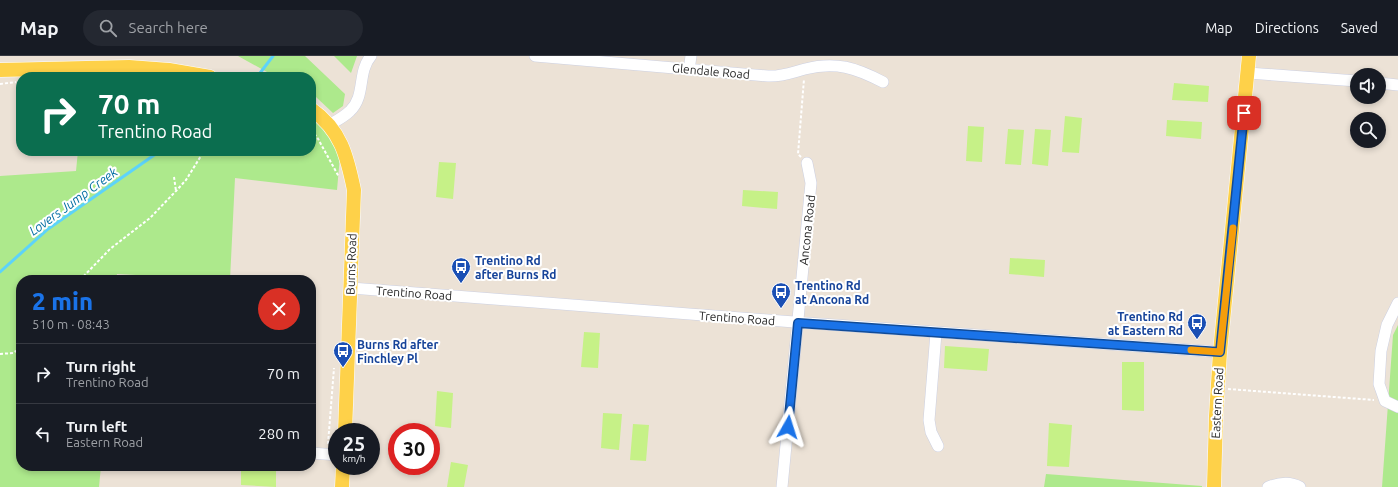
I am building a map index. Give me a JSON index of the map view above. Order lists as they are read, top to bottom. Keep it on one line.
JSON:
{"streets":{"main road":["Burns Road","Eastern Road"],"street":["Glendale Road","Ancona Road","Trentino Road"]},"crossings":[["Ancona Road","Trentino Road"],["Burns Road","Trentino Road"],["Trentino Road","Eastern Road"]],"water":["Lovers Jump Creek"],"places":{"bus stop":["Trentino Rd after Burns Rd","Trentino Rd at Ancona Rd","Trentino Rd at Eastern Rd","Burns Rd after Finchley Pl"]},"page":{"header":"Map","search":"Search here","nav":["Map","Directions","Saved"],"turn":["70 m","Trentino Road"],"heading":["2 min","510 m · 08:43"],"list":[{"name":"Turn right","note":"Trentino Road","value":"70 m"},{"name":"Turn left","note":"Eastern Road","value":"280 m"}],"speed":"25 km/h","limit":"30"}}
